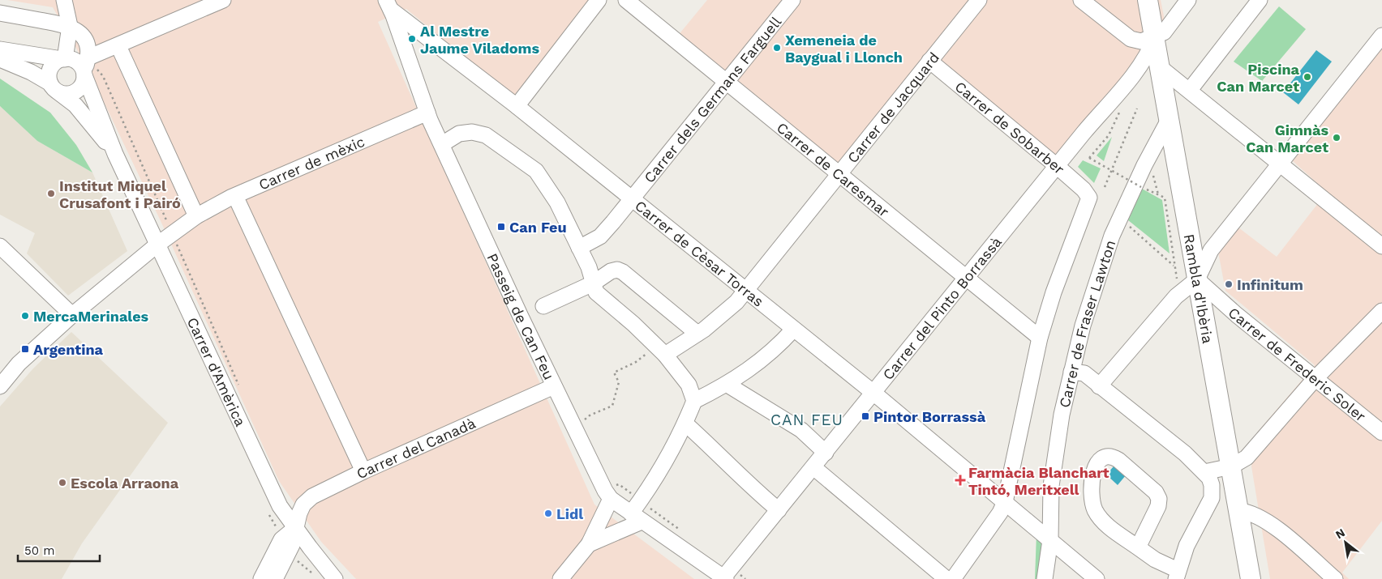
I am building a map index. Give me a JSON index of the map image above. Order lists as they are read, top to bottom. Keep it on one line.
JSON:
{"streets":{"main road":["Rambla d'Ibèria"],"street":["Carrer dels Germans Farguell","Carrer de Jacquard","Carrer de Sobarber","Carrer de mèxic","Carrer de Caresmar","Carrer de Cèsar Torras","Carrer del Pinto Borrassà","Passeig de Can Feu","Carrer de Fraser Lawton","Carrer de Frederic Soler","Carrer d'Amèrica","Carrer del Canadà"]},"crossings":[["Carrer dels Germans Farguell","Carrer de Caresmar"],["Carrer dels Germans Farguell","Carrer de Cèsar Torras"],["Carrer de Jacquard","Carrer de Sobarber"],["Carrer de Jacquard","Carrer de Caresmar"],["Carrer de Jacquard","Carrer de Cèsar Torras"],["Carrer de Sobarber","Carrer de Caresmar"],["Carrer de Sobarber","Carrer del Pinto Borrassà"],["Carrer de mèxic","Passeig de Can Feu"],["Carrer de mèxic","Carrer d'Amèrica"],["Carrer de Caresmar","Carrer del Pinto Borrassà"],["Carrer de Cèsar Torras","Carrer del Pinto Borrassà"],["Carrer de Cèsar Torras","Passeig de Can Feu"],["Rambla d'Ibèria","Carrer del Pinto Borrassà"],["Rambla d'Ibèria","Carrer de Fraser Lawton"],["Rambla d'Ibèria","Carrer de Frederic Soler"],["Carrer del Pinto Borrassà","Passeig de Can Feu"],["Passeig de Can Feu","Carrer del Canadà"],["Carrer d'Amèrica","Carrer del Canadà"]],"districts":["CAN FEU"],"places":{"other":["Al Mestre Jaume Viladoms","Xemeneia de Baygual i Llonch","Piscina Can Marcet","Gimnàs Can Marcet","Institut Miquel Crusafont i Pairó","Infinitum","MercaMerinales","Escola Arraona","Lidl"],"transit":["Can Feu","Argentina","Pintor Borrassà"],"health":["Farmàcia Blanchart Tintó, Meritxell"]},"scale_bar":"50 m","north":"top left"}
